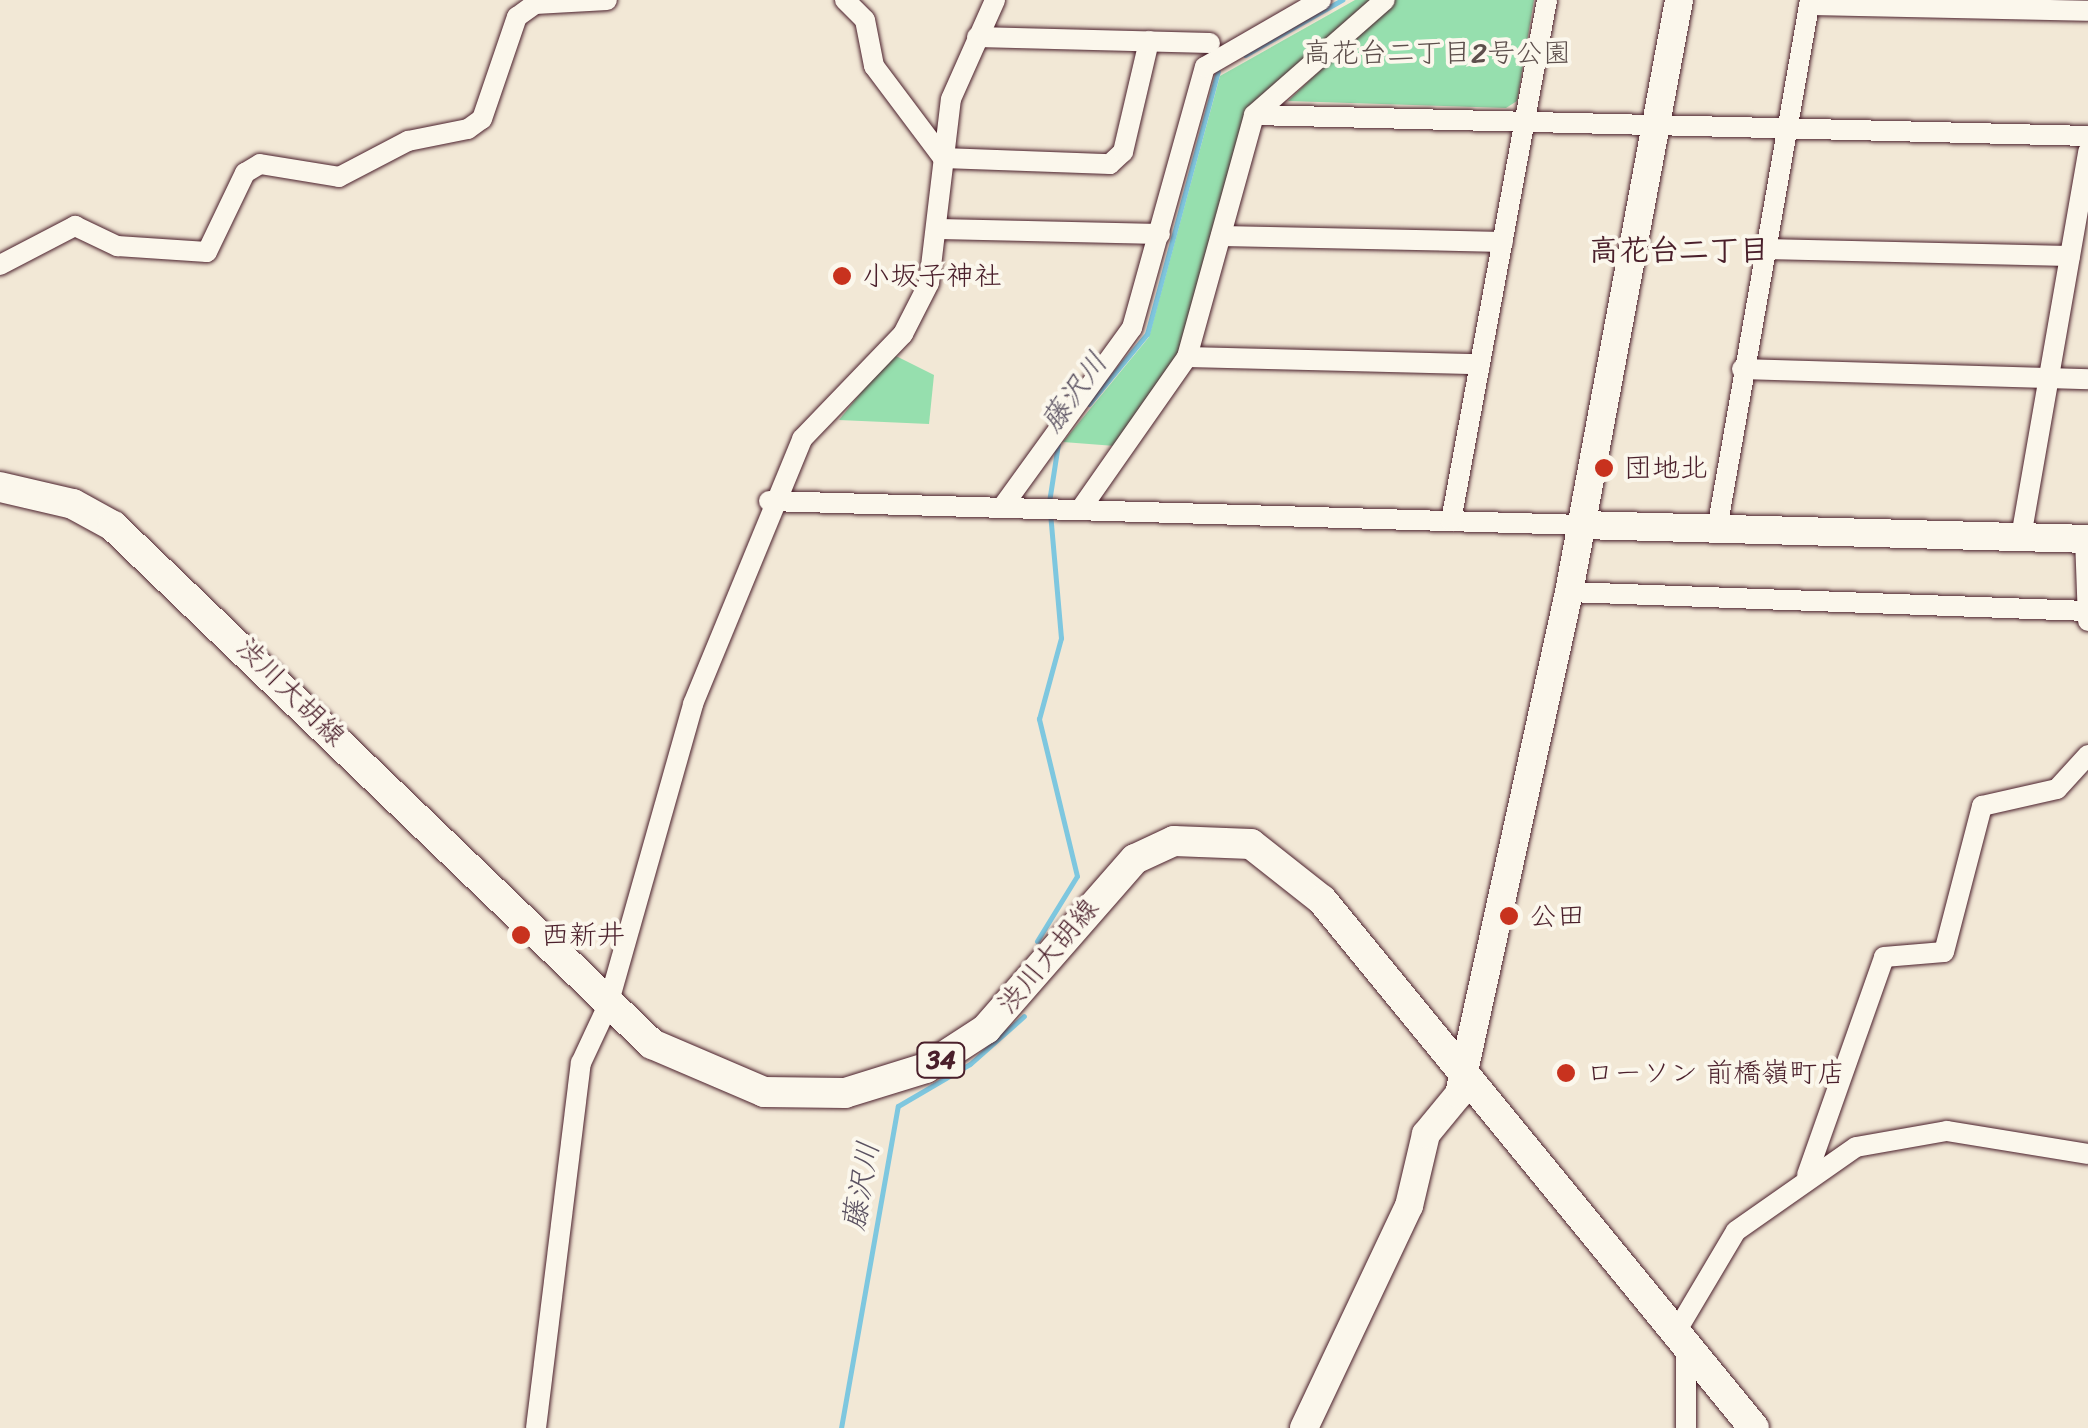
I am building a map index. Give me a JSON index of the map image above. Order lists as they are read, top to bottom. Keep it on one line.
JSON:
{"streets":{"main road":["渋川大胡線","34"]},"districts":["高花台二丁目"],"water":["藤沢川"],"parks":["高花台二丁目2号公園"],"places":["小坂子神社","団地北","公田","西新井","ローソン 前橋嶺町店"]}
